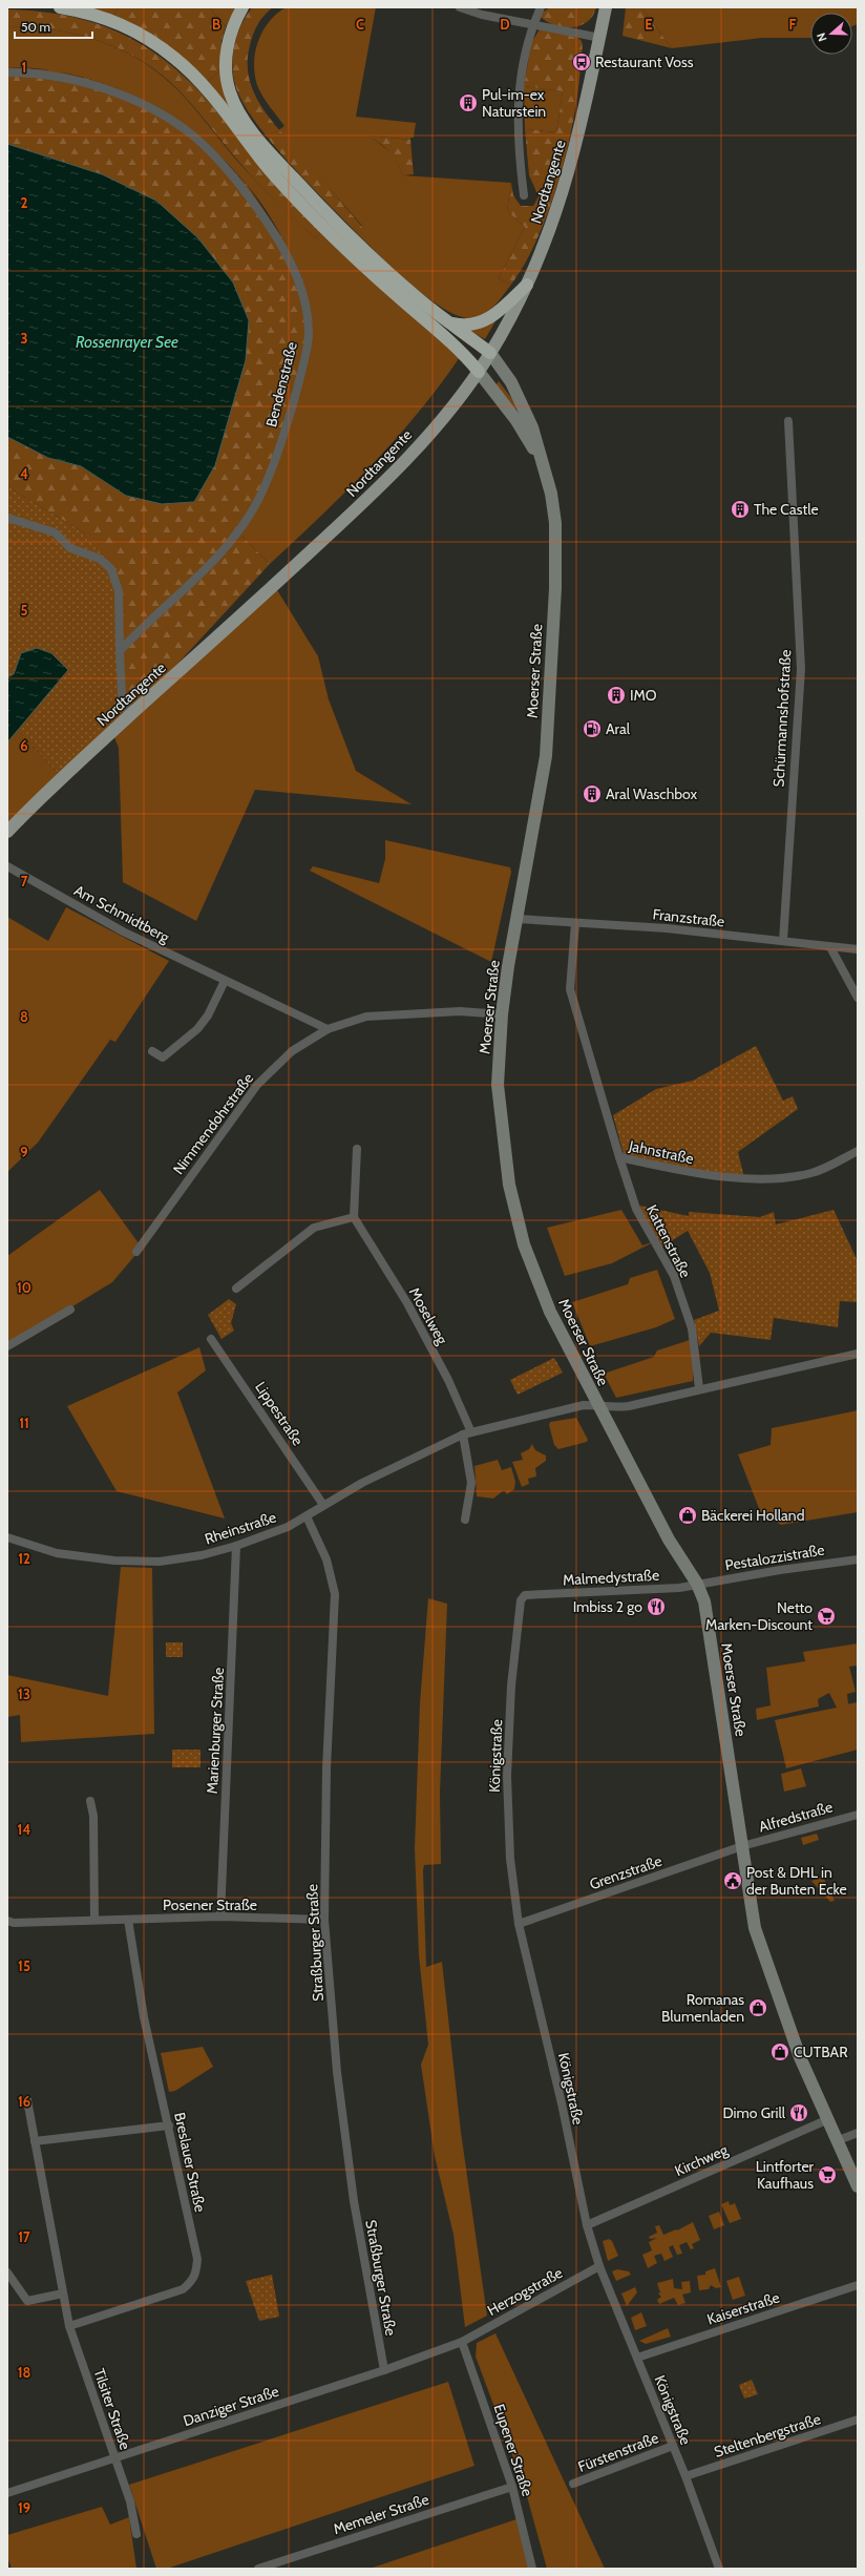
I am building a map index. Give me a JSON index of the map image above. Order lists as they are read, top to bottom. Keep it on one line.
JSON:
{"streets":{"main road":["Nordtangente"],"street":["Bendenstraße","Moerser Straße","Schürmannshofstraße","Am Schmidtberg","Franzstraße","Nimmendohrstraße","Jahnstraße","Kattenstraße","Moselweg","Lippestraße","Rheinstraße","Pestalozzistraße","Malmedystraße","Marienburger Straße","Königstraße","Alfredstraße","Grenzstraße","Posener Straße","Straßburger Straße","Kirchweg","Breslauer Straße","Herzogstraße","Kaiserstraße","Danziger Straße","Tilsiter Straße","Steltenbergstraße","Eupener Straße","Fürstenstraße","Memeler Straße"]},"crossings":[["Nordtangente","Moerser Straße"],["Moerser Straße","Franzstraße"],["Moerser Straße","Nimmendohrstraße"],["Moerser Straße","Rheinstraße"],["Moerser Straße","Pestalozzistraße"],["Moerser Straße","Malmedystraße"],["Moerser Straße","Alfredstraße"],["Moerser Straße","Grenzstraße"],["Moerser Straße","Kirchweg"],["Schürmannshofstraße","Franzstraße"],["Am Schmidtberg","Nimmendohrstraße"],["Franzstraße","Jahnstraße"],["Jahnstraße","Kattenstraße"],["Moselweg","Rheinstraße"],["Lippestraße","Rheinstraße"],["Rheinstraße","Marienburger Straße"],["Rheinstraße","Straßburger Straße"],["Pestalozzistraße","Malmedystraße"],["Malmedystraße","Königstraße"],["Marienburger Straße","Posener Straße"],["Königstraße","Grenzstraße"],["Königstraße","Kirchweg"],["Königstraße","Herzogstraße"],["Königstraße","Kaiserstraße"],["Königstraße","Steltenbergstraße"],["Königstraße","Fürstenstraße"],["Alfredstraße","Grenzstraße"],["Posener Straße","Straßburger Straße"],["Posener Straße","Breslauer Straße"],["Straßburger Straße","Danziger Straße"],["Breslauer Straße","Tilsiter Straße"],["Herzogstraße","Danziger Straße"],["Herzogstraße","Eupener Straße"],["Danziger Straße","Tilsiter Straße"],["Danziger Straße","Eupener Straße"],["Eupener Straße","Memeler Straße"]],"water":["Rossenrayer See"],"places":{"bus stop":["Restaurant Voss"],"building":["Pul-im-ex Naturstein","The Castle","IMO","Aral Waschbox"],"fuel station":["Aral"],"shop":["Bäckerei Holland","Romanas Blumenladen","CUTBAR"],"restaurant":["Imbiss 2 go","Dimo Grill"],"supermarket":["Netto Marken-Discount","Lintforter Kaufhaus"],"public building":["Post & DHL in der Bunten Ecke"]},"scale_bar":"50 m","north":"left","grid":{"columns":["B","C","D","E","F"],"rows":["1","2","3","4","5","6","7","8","9","10","11","12","13","14","15","16","17","18","19"]}}
